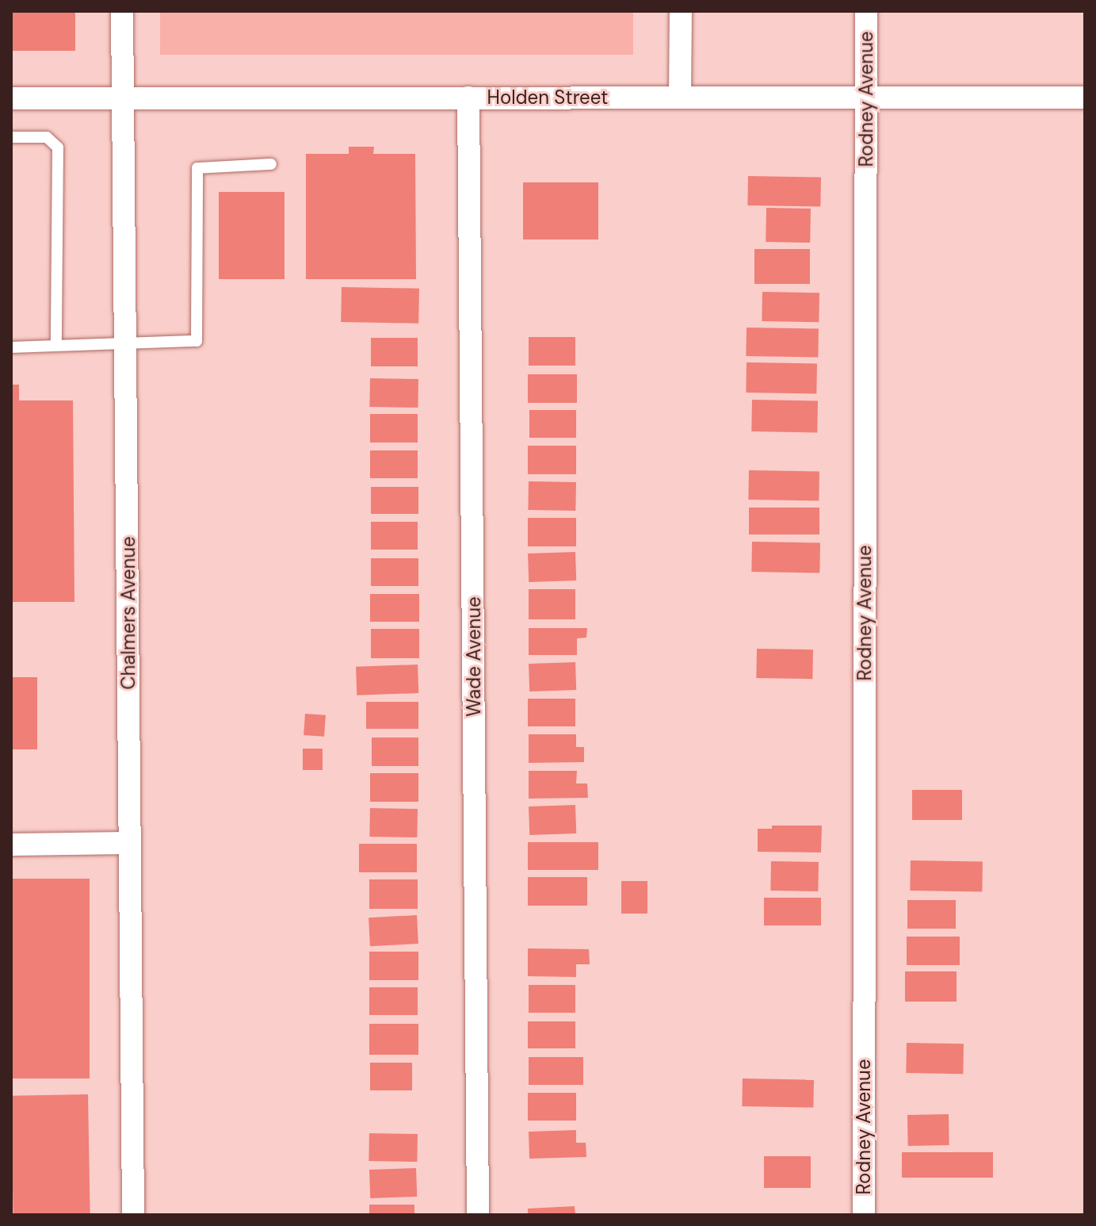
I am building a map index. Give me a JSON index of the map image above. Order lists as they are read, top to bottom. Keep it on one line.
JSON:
{"streets":{"street":["Holden Street","Rodney Avenue","Chalmers Avenue","Wade Avenue"]},"crossings":[["Holden Street","Rodney Avenue"],["Holden Street","Chalmers Avenue"],["Holden Street","Wade Avenue"]]}
